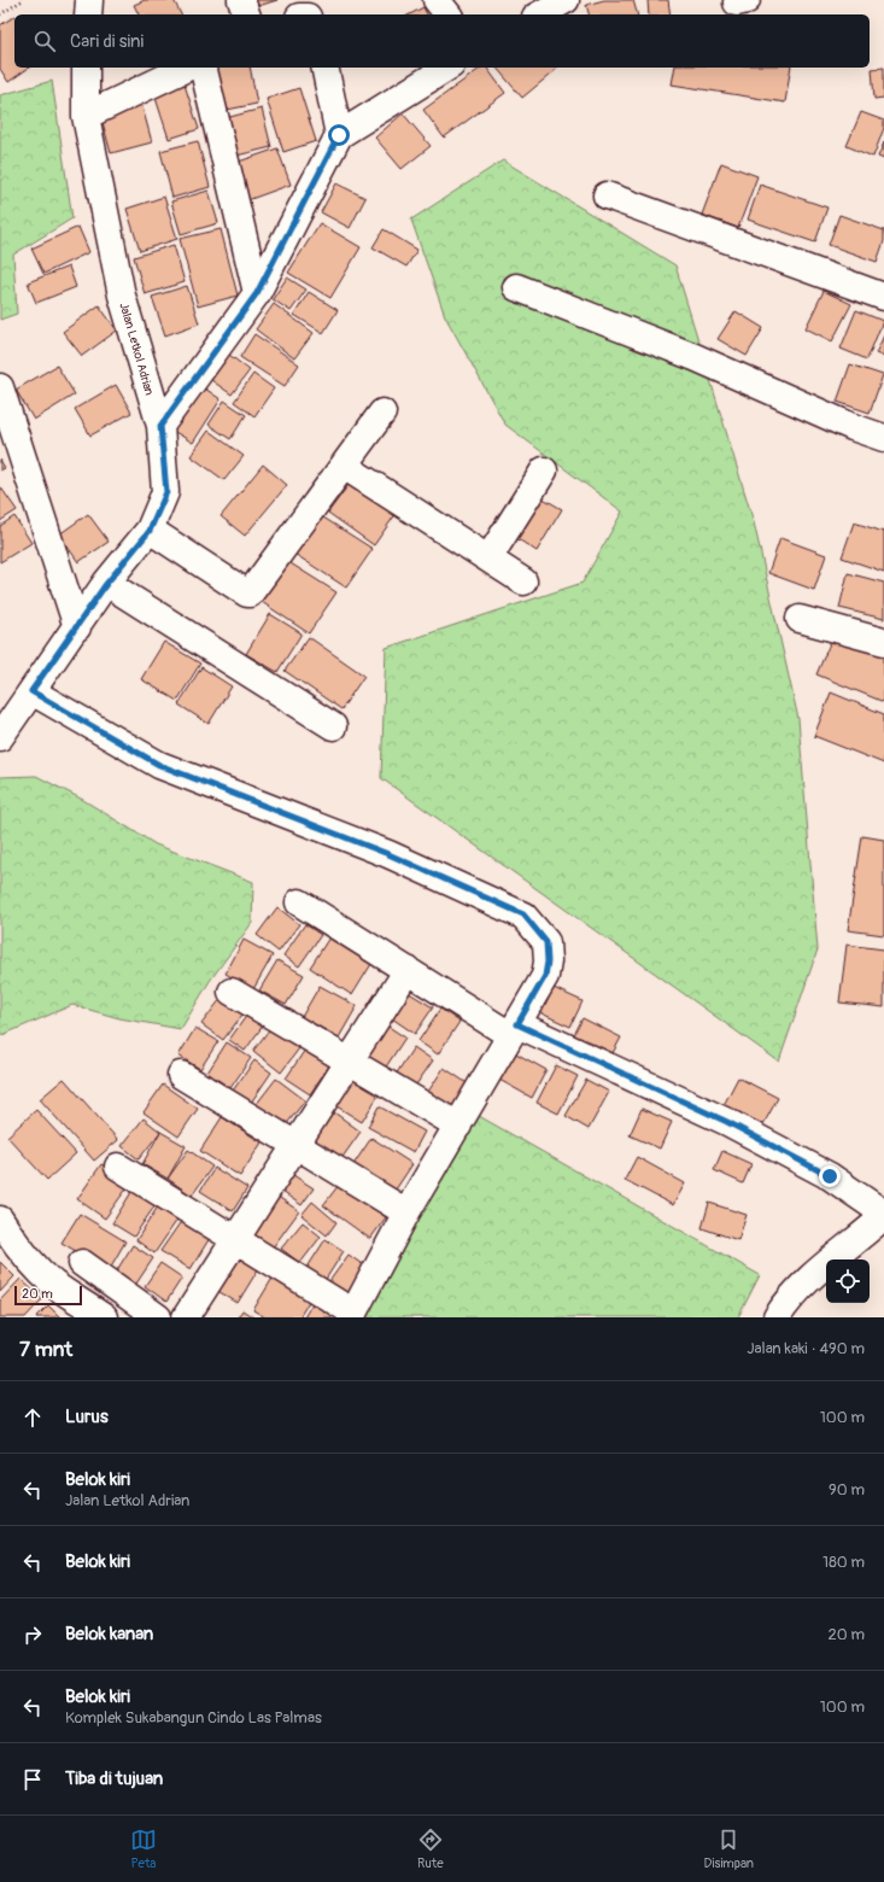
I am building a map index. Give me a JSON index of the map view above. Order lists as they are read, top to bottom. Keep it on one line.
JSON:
{"streets":{"street":["Jalan Letkol Adrian"]},"scale_bar":"20 m","page":{"search":"Cari di sini","scale":"20 m","heading":["7 mnt","Jalan kaki · 490 m"],"list":[["Lurus","100 m"],["Belok kiri","Jalan Letkol Adrian","90 m"],["Belok kiri","180 m"],["Belok kanan","20 m"],["Belok kiri","Komplek Sukabangun Cindo Las Palmas","100 m"],"Tiba di tujuan"],"nav":["Peta","Rute","Disimpan"]}}
